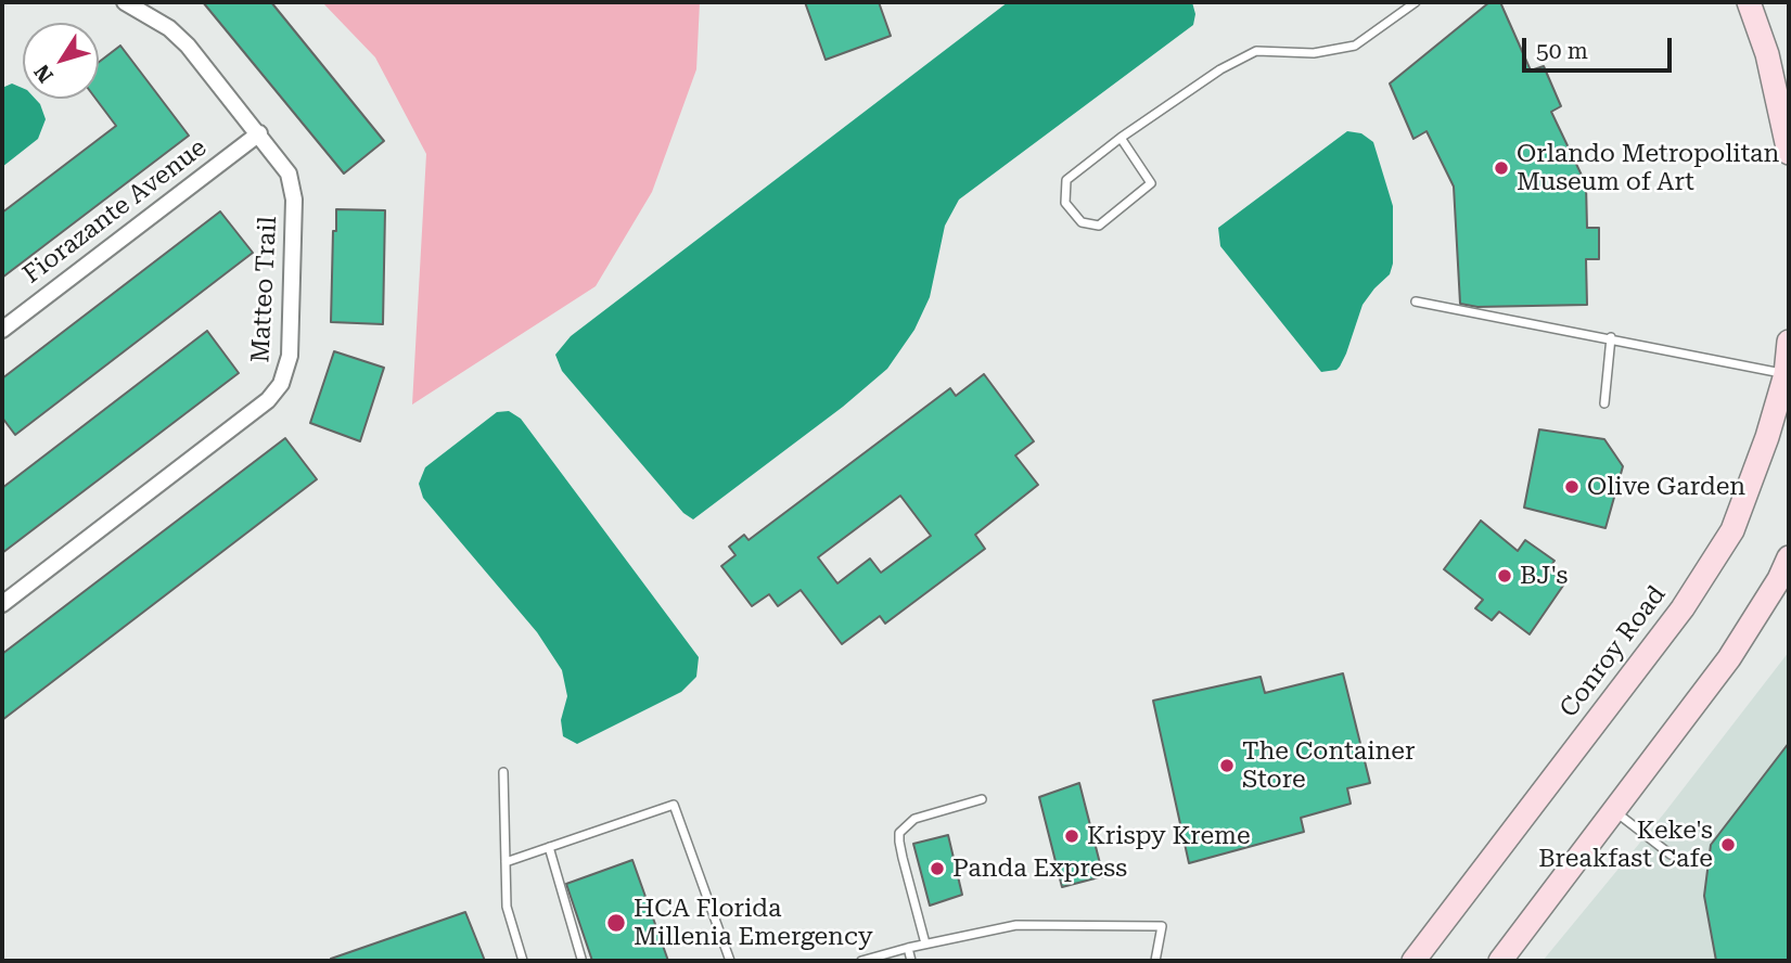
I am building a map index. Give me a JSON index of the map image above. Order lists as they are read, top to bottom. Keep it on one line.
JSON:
{"streets":{"main road":["Conroy Road"],"street":["Fiorazante Avenue","Matteo Trail"]},"crossings":[["Fiorazante Avenue","Matteo Trail"]],"places":["Orlando Metropolitan Museum of Art","Olive Garden","BJ's","The Container Store","Krispy Kreme","Keke's Breakfast Cafe","Panda Express","HCA Florida Millenia Emergency"],"scale_bar":"50 m","north":"bottom left"}
